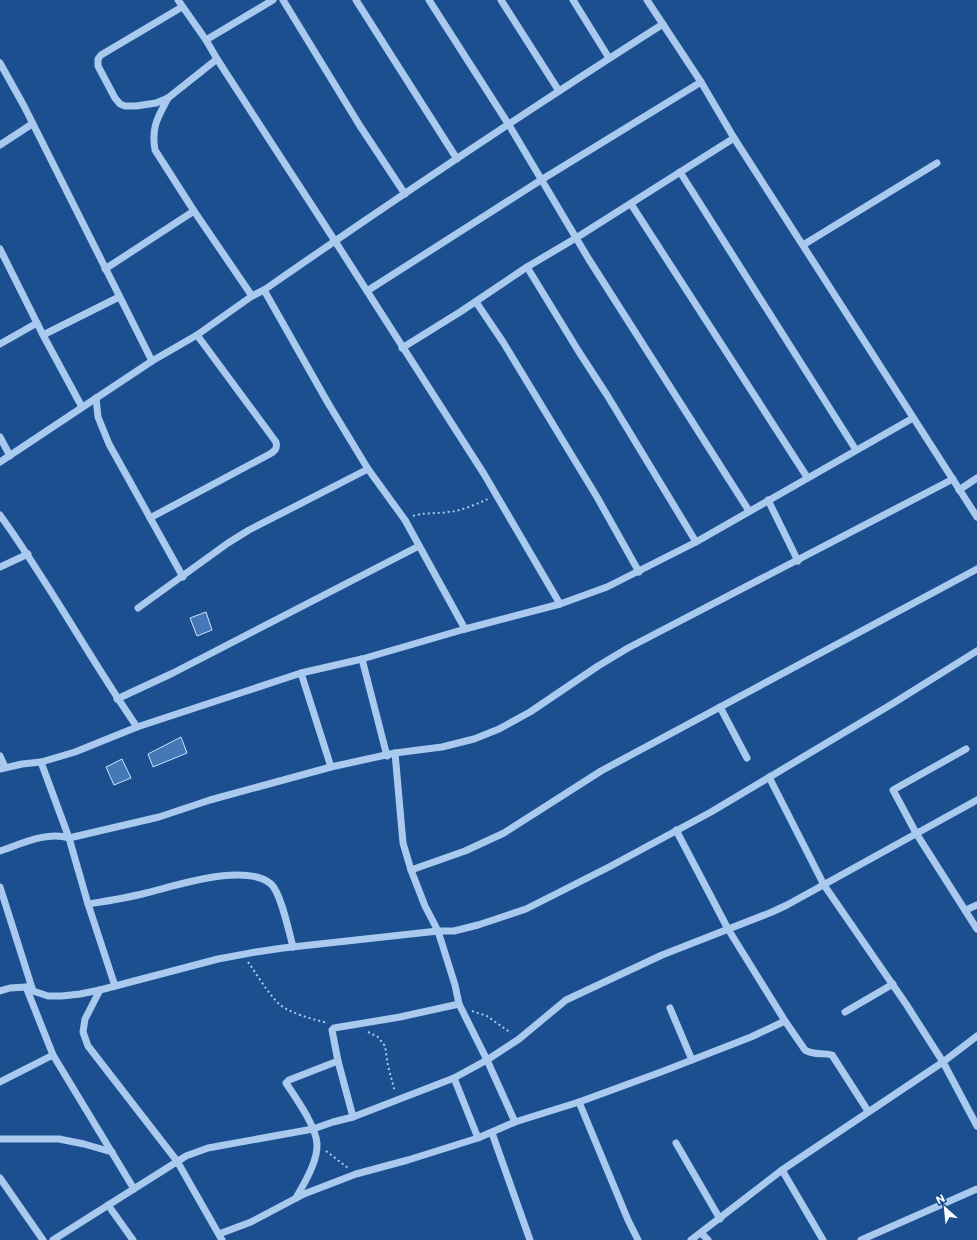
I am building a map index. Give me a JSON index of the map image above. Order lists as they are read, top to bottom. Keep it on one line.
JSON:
{"north":"top left"}
